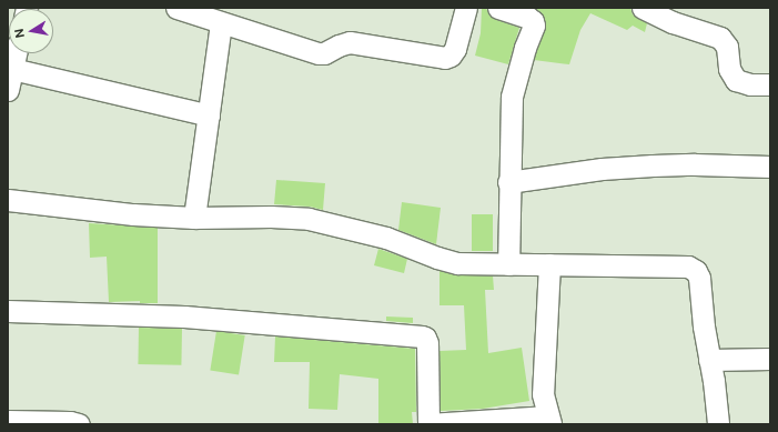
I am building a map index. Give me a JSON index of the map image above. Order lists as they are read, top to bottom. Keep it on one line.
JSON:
{"north":"left"}
